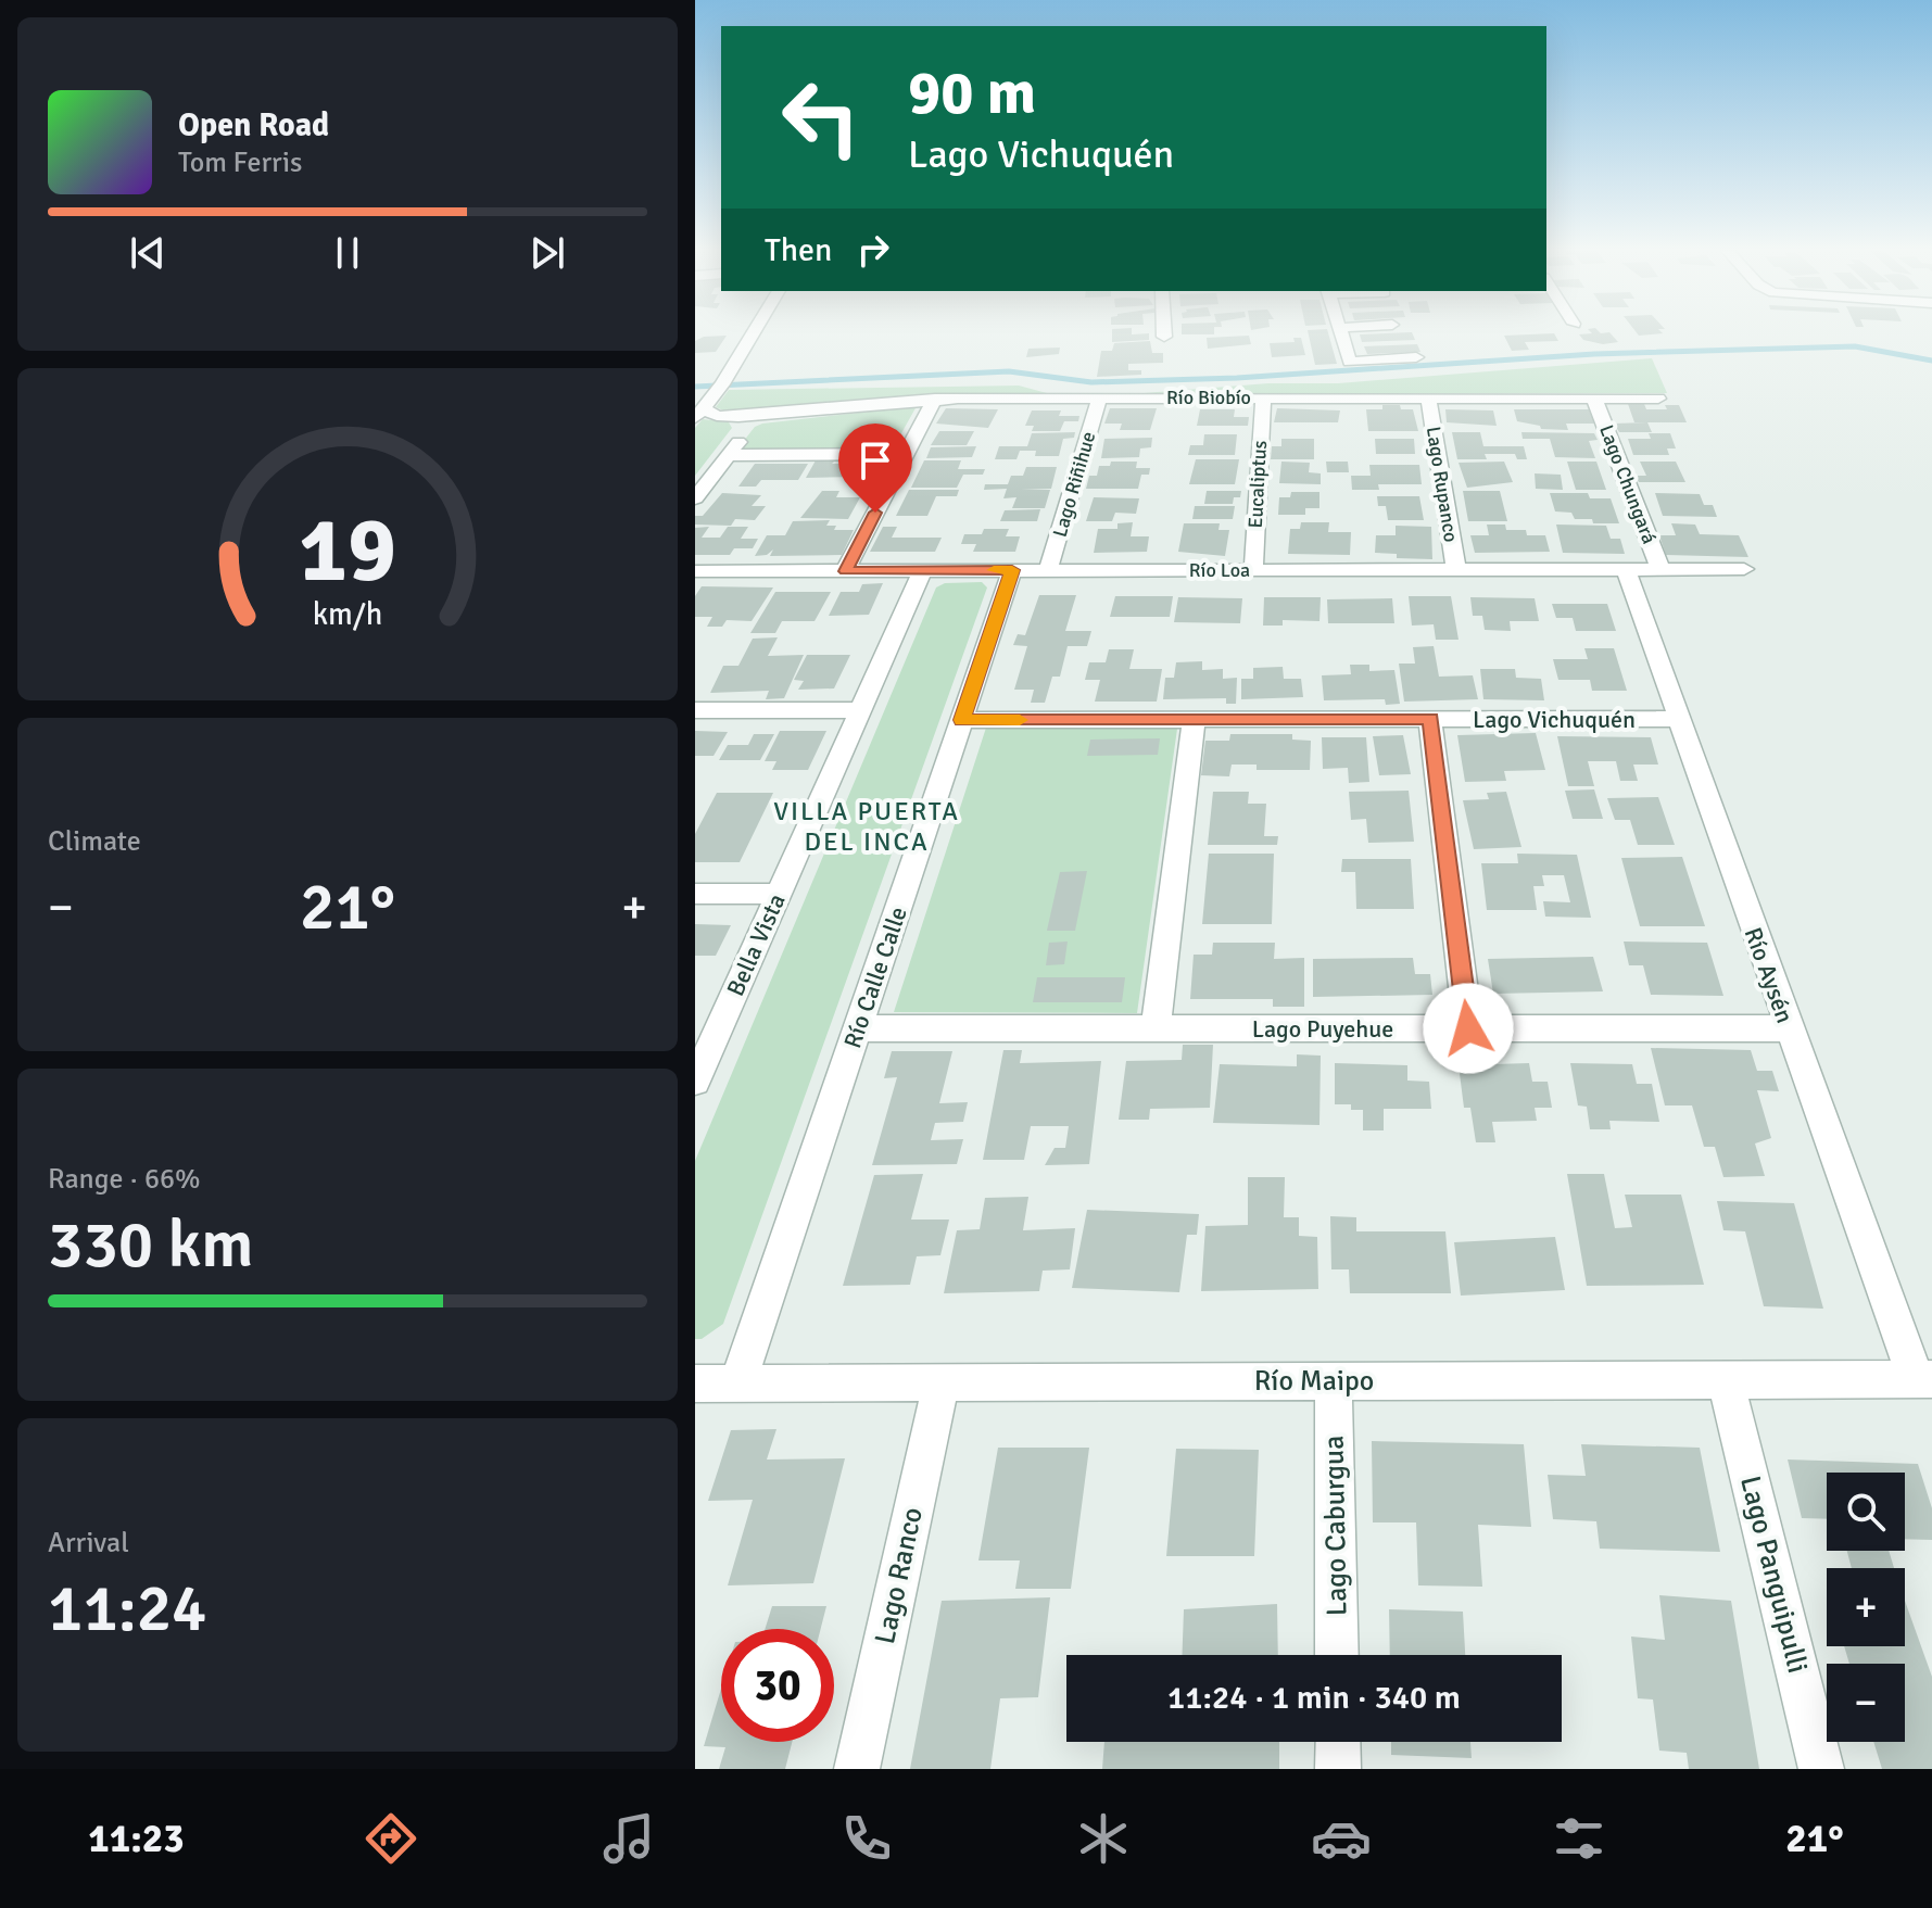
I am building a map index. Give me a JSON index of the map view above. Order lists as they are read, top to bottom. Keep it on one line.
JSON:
{"streets":{"street":["Río Biobío","Lago Riñihue","Eucaliptus","Lago Rupanco","Lago Chungará","Río Loa","Lago Vichuquén","Bella Vista","Río Aysén","Río Calle Calle","Lago Puyehue","Río Maipo","Lago Caburgua","Lago Panguipulli","Lago Ranco"]},"crossings":[["Río Biobío","Lago Riñihue"],["Río Biobío","Eucaliptus"],["Río Biobío","Lago Rupanco"],["Río Biobío","Lago Chungará"],["Lago Riñihue","Río Loa"],["Eucaliptus","Río Loa"],["Lago Rupanco","Río Loa"],["Lago Chungará","Río Loa"],["Río Loa","Bella Vista"],["Río Loa","Río Aysén"],["Río Loa","Río Calle Calle"],["Lago Vichuquén","Río Aysén"],["Lago Vichuquén","Río Calle Calle"],["Río Aysén","Lago Puyehue"],["Río Aysén","Río Maipo"],["Río Calle Calle","Lago Puyehue"],["Río Calle Calle","Río Maipo"],["Río Maipo","Lago Caburgua"],["Río Maipo","Lago Panguipulli"],["Río Maipo","Lago Ranco"]],"districts":["VILLA PUERTA DEL INCA"],"page":{"turn":["90 m","Lago Vichuquén"],"song":["Open Road","Tom Ferris"],"then":"Then","tile":["Climate",["Range · 66%","330 km"],["Arrival","11:24"]],"heat":["−","21°","+"],"map_buttons":["+","−"],"limit":"30","trip":"11:24 · 1 min · 340 m","tabs":["11:23","21°"],"gauge":["19","km/h"]}}
